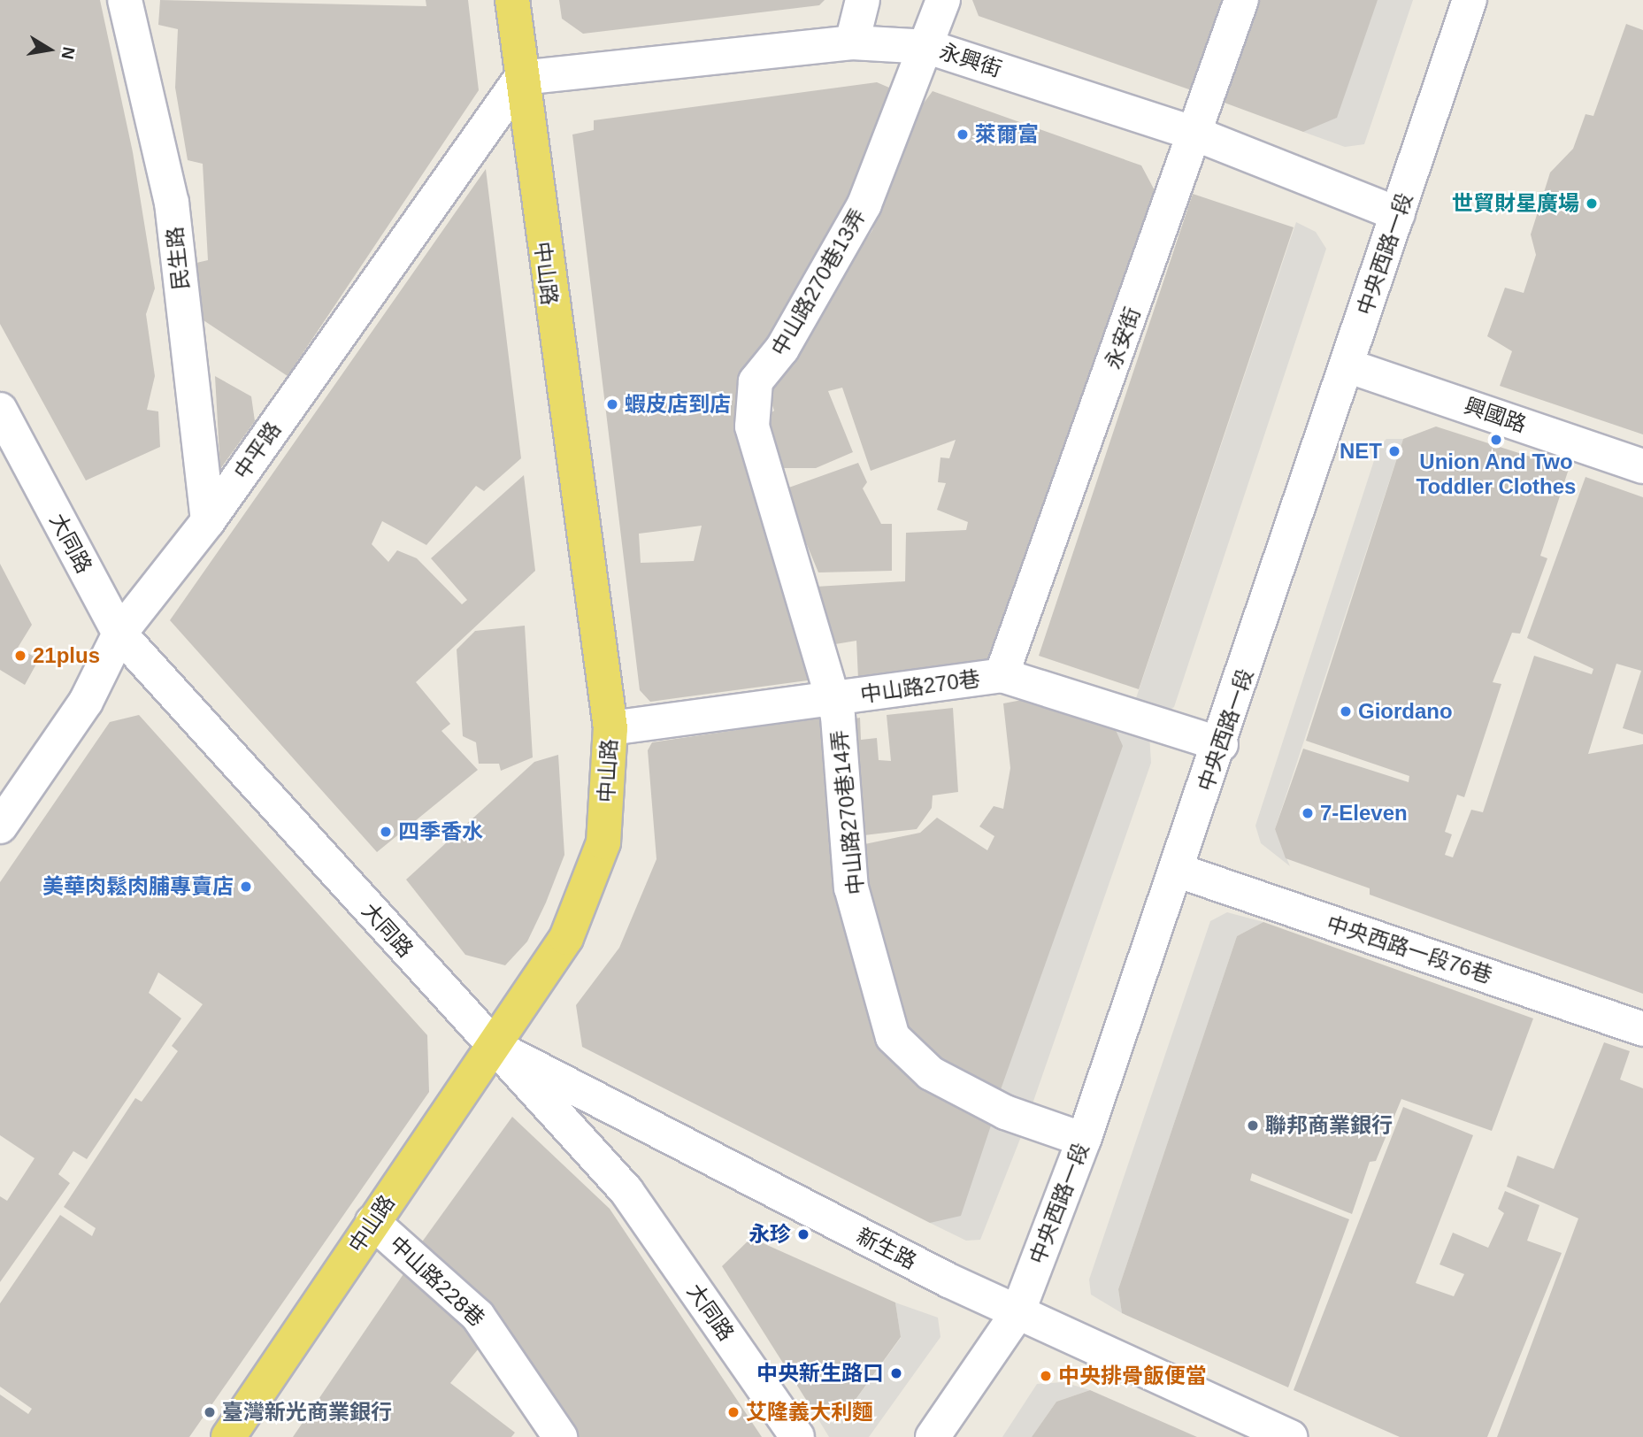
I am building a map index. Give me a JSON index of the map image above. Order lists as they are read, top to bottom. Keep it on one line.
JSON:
{"streets":{"main road":["中山路"],"street":["永興街","中央西路一段","民生路","中山路270巷13弄","永安街","興國路","中平路","大同路","中山路270巷","中山路270巷14弄","中央西路一段76巷","新生路","中山路228巷"]},"crossings":[["永興街","中央西路一段"],["永興街","中山路"],["永興街","中山路270巷13弄"],["永興街","永安街"],["永興街","中平路"],["中央西路一段","興國路"],["中央西路一段","中山路270巷"],["中央西路一段","中山路270巷14弄"],["中央西路一段","中央西路一段76巷"],["中央西路一段","新生路"],["民生路","中平路"],["中山路","中平路"],["中山路","大同路"],["中山路","中山路270巷"],["中山路","新生路"],["中山路","中山路228巷"],["中山路270巷13弄","中山路270巷"],["中山路270巷13弄","中山路270巷14弄"],["永安街","中山路270巷"],["中平路","大同路"],["大同路","新生路"],["中山路270巷","中山路270巷14弄"]],"places":["萊爾富","世貿財星廣場","蝦皮店到店","Union And Two Toddler Clothes","NET","21plus","Giordano","7-Eleven","四季香水","美華肉鬆肉脯專賣店","聯邦商業銀行","永珍","中央新生路口","中央排骨飯便當","臺灣新光商業銀行","艾隆義大利麵"],"north":"right"}
